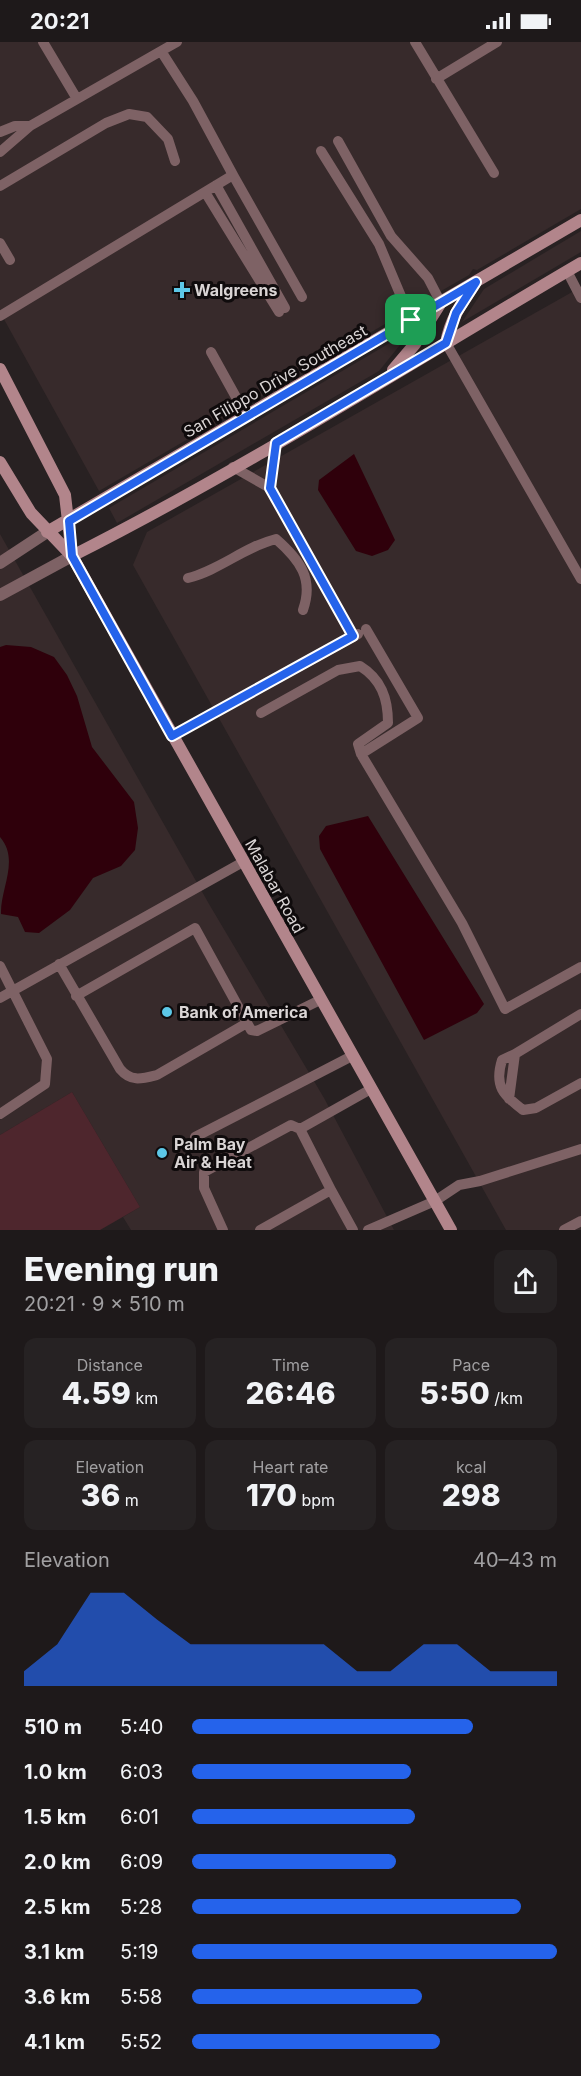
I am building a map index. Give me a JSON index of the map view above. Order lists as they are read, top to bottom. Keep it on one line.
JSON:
{"streets":{"street":["San Filippo Drive Southeast","Malabar Road"]},"places":{"health":["Walgreens"],"other":["Bank of America","Palm Bay Air & Heat"]},"page":{"status":"20:21","heading":["Evening run","20:21 · 9 × 510 m"],"stats":[["Distance","4.59 km"],["Time","26:46"],["Pace","5:50 /km"],["Elevation","36 m"],["Heart rate","170 bpm"],["kcal","298"]],"chart":["Elevation","40–43 m"],"list":[{"name":"510 m","note":"5:40"},{"name":"1.0 km","note":"6:03"},{"name":"1.5 km","note":"6:01"},{"name":"2.0 km","note":"6:09"},{"name":"2.5 km","note":"5:28"},{"name":"3.1 km","note":"5:19"},{"name":"3.6 km","note":"5:58"},{"name":"4.1 km","note":"5:52"}]}}
